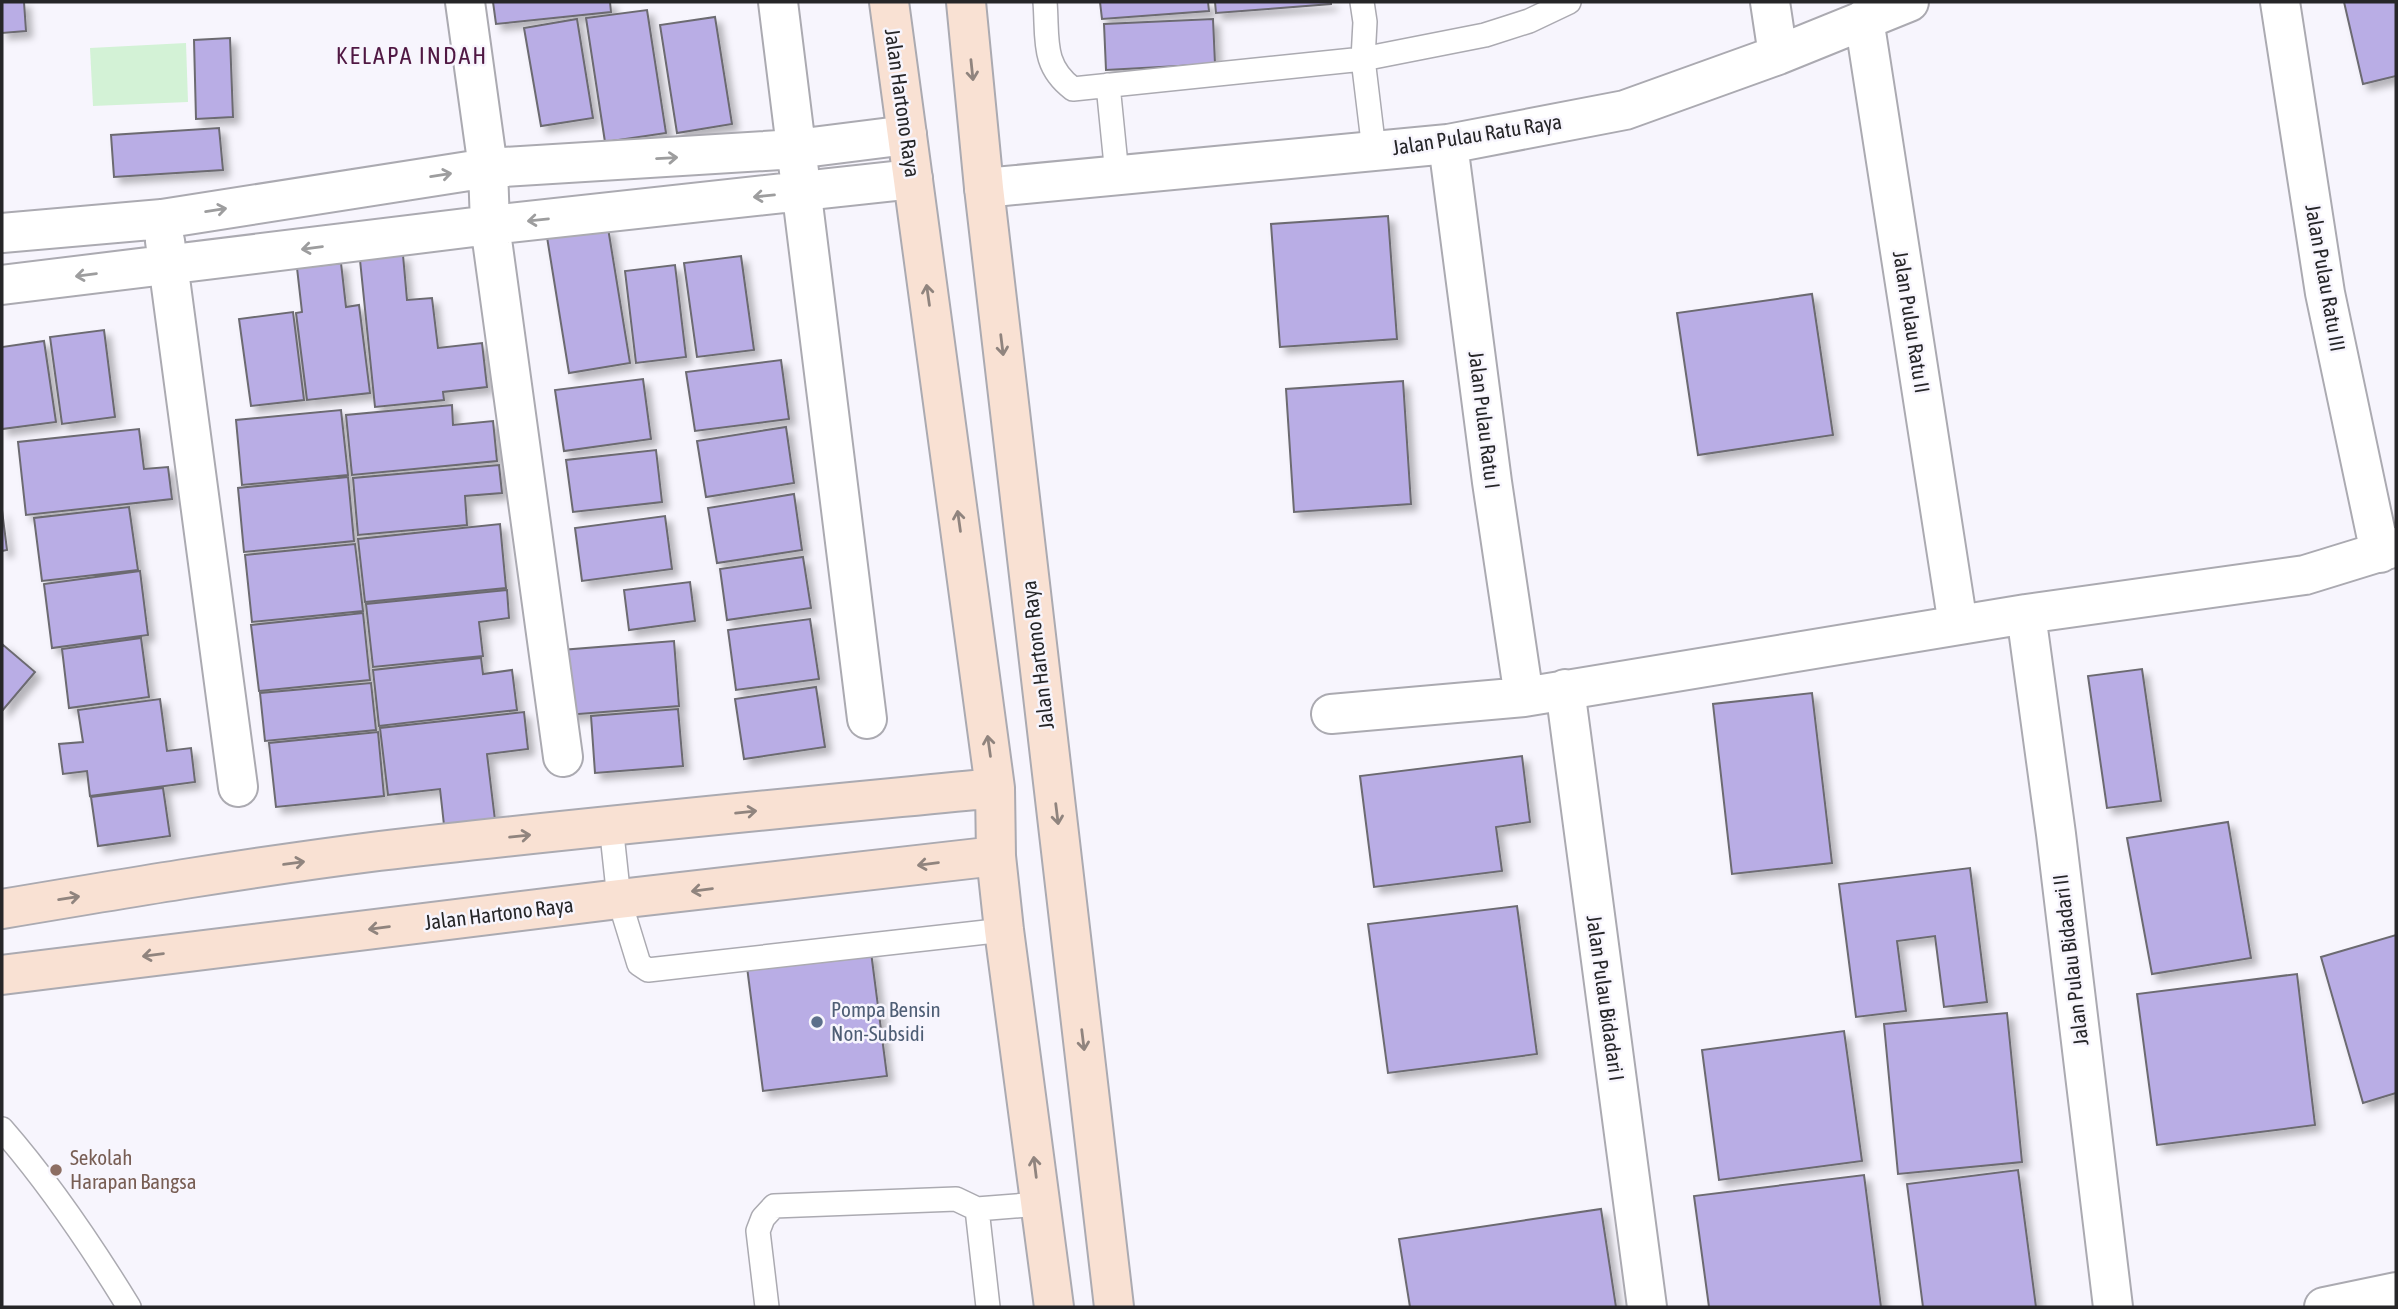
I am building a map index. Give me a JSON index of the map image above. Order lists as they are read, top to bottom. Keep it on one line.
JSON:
{"streets":{"street":["Jalan Hartono Raya","Jalan Pulau Ratu Raya","Jalan Pulau Ratu III","Jalan Pulau Ratu II","Jalan Pulau Ratu I","Jalan Pulau Bidadari II","Jalan Pulau Bidadari I"]},"crossings":[["Jalan Hartono Raya","Jalan Pulau Ratu Raya"],["Jalan Pulau Ratu Raya","Jalan Pulau Ratu II"],["Jalan Pulau Ratu Raya","Jalan Pulau Ratu I"]],"districts":["KELAPA INDAH"],"places":["Pompa Bensin Non-Subsidi","Sekolah Harapan Bangsa"]}
